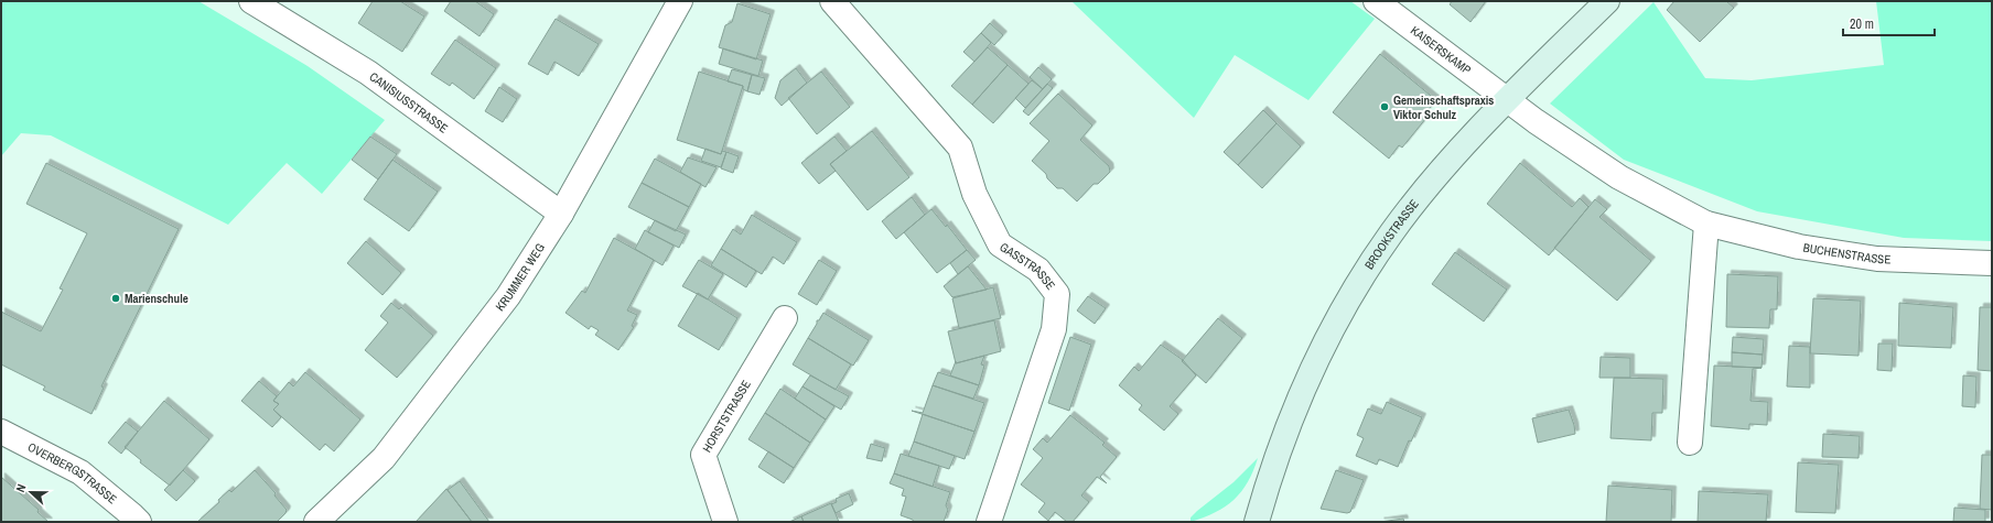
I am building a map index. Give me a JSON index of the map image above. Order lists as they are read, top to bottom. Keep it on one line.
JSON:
{"streets":{"main road":["BROOKSTRASSE"],"street":["KAISERSKAMP","CANISIUSSTRASSE","BUCHENSTRASSE","GASSTRASSE","KRUMMER WEG","HORSTSTRASSE","OVERBERGSTRASSE"]},"crossings":[["KAISERSKAMP","BROOKSTRASSE"],["KAISERSKAMP","BUCHENSTRASSE"],["CANISIUSSTRASSE","KRUMMER WEG"],["BROOKSTRASSE","BUCHENSTRASSE"]],"places":["Gemeinschaftspraxis Viktor Schulz","Marienschule"],"scale_bar":"20 m","north":"left"}
